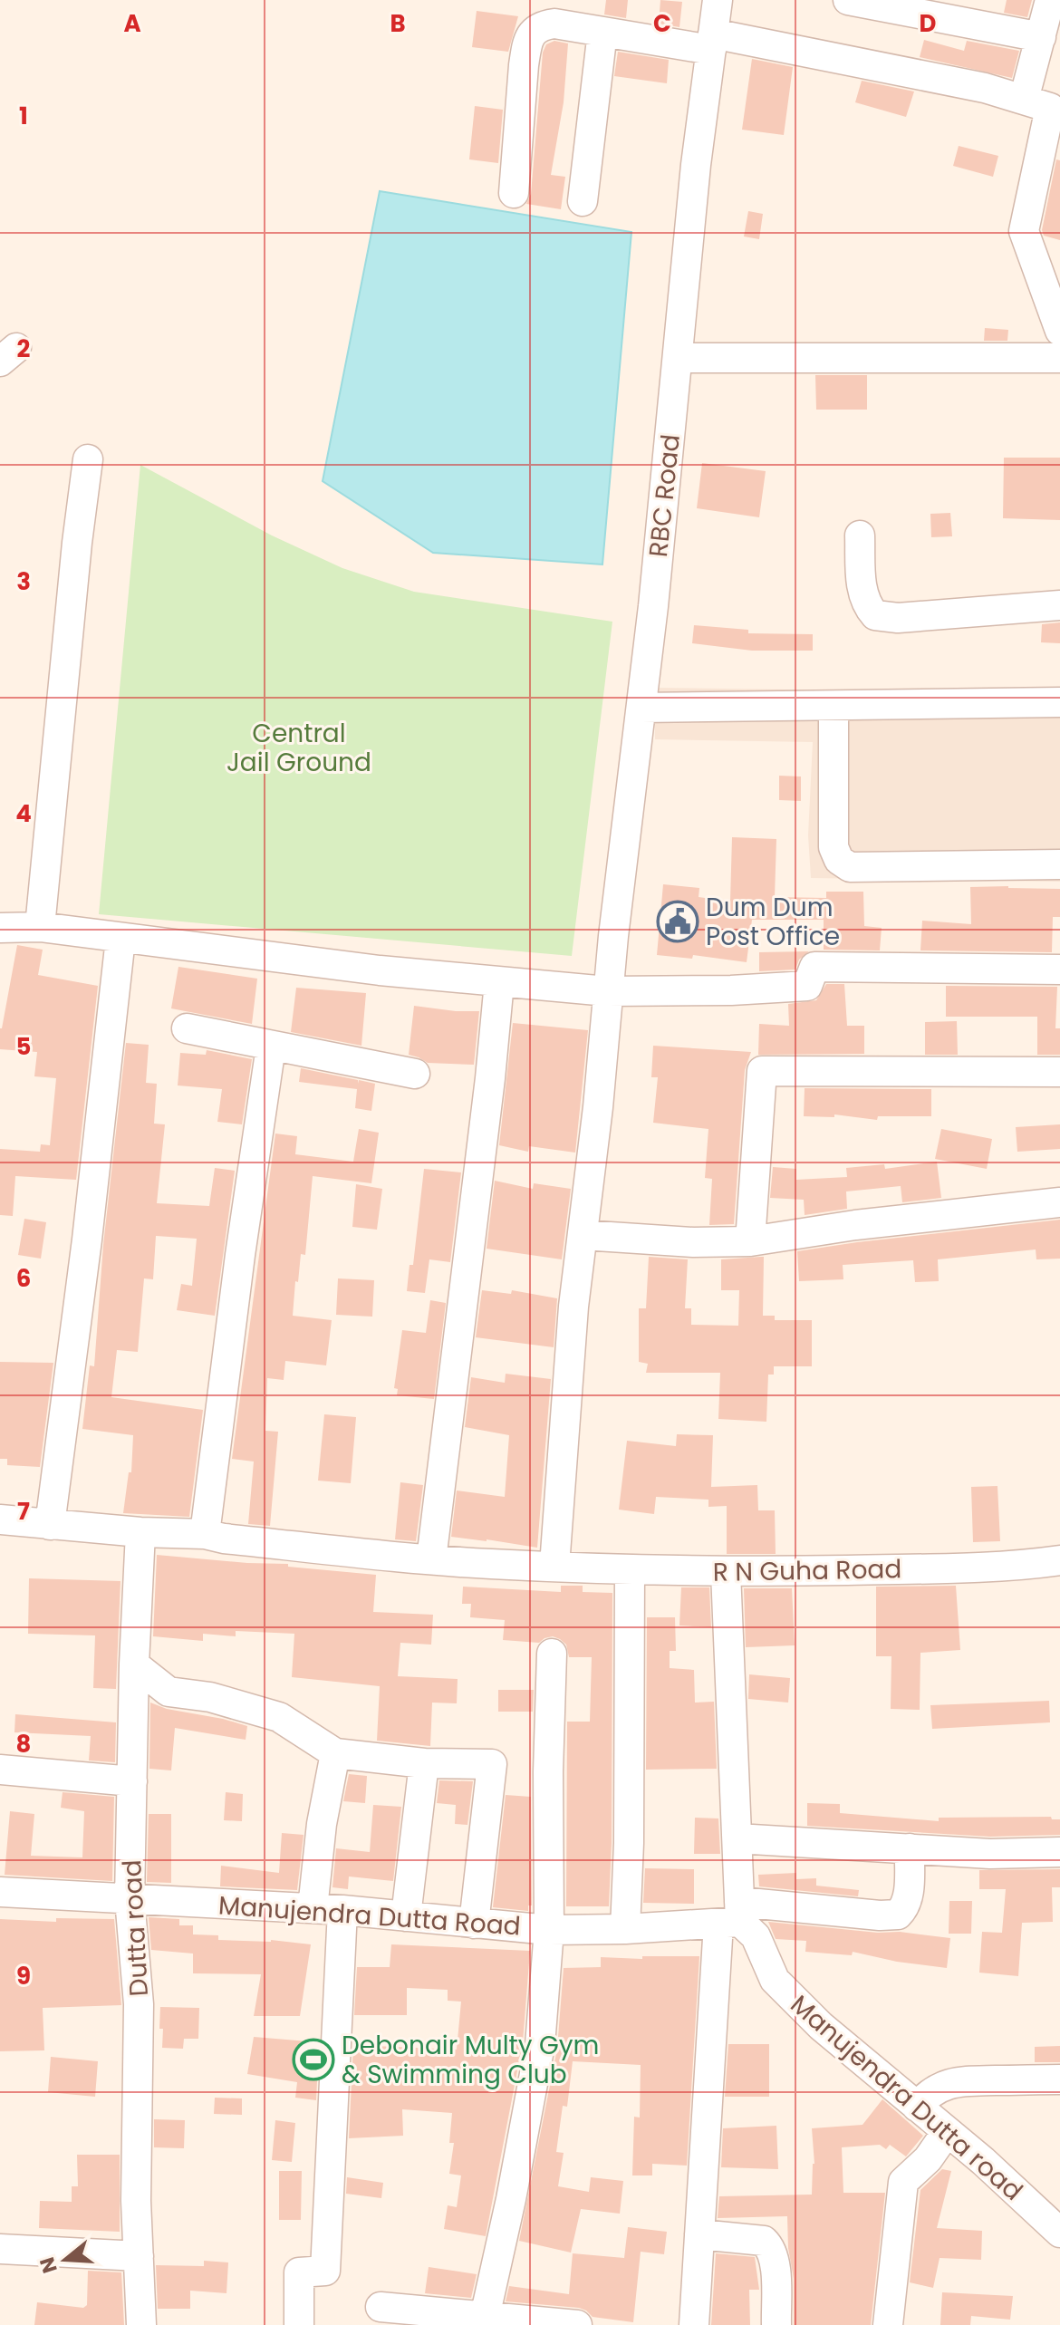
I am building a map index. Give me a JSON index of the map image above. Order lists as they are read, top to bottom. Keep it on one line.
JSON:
{"streets":{"street":["RBC Road","R N Guha Road","Manujendra Dutta Road","Dutta road","Manujendra Dutta road"]},"crossings":[["RBC Road","R N Guha Road"],["R N Guha Road","Dutta road"],["Manujendra Dutta Road","Dutta road"],["Manujendra Dutta Road","Manujendra Dutta road"]],"parks":["Central Jail Ground"],"places":{"public building":["Dum Dum Post Office"],"sports":["Debonair Multy Gym & Swimming Club"]},"north":"left","grid":{"columns":["A","B","C","D"],"rows":["1","2","3","4","5","6","7","8","9"]}}
